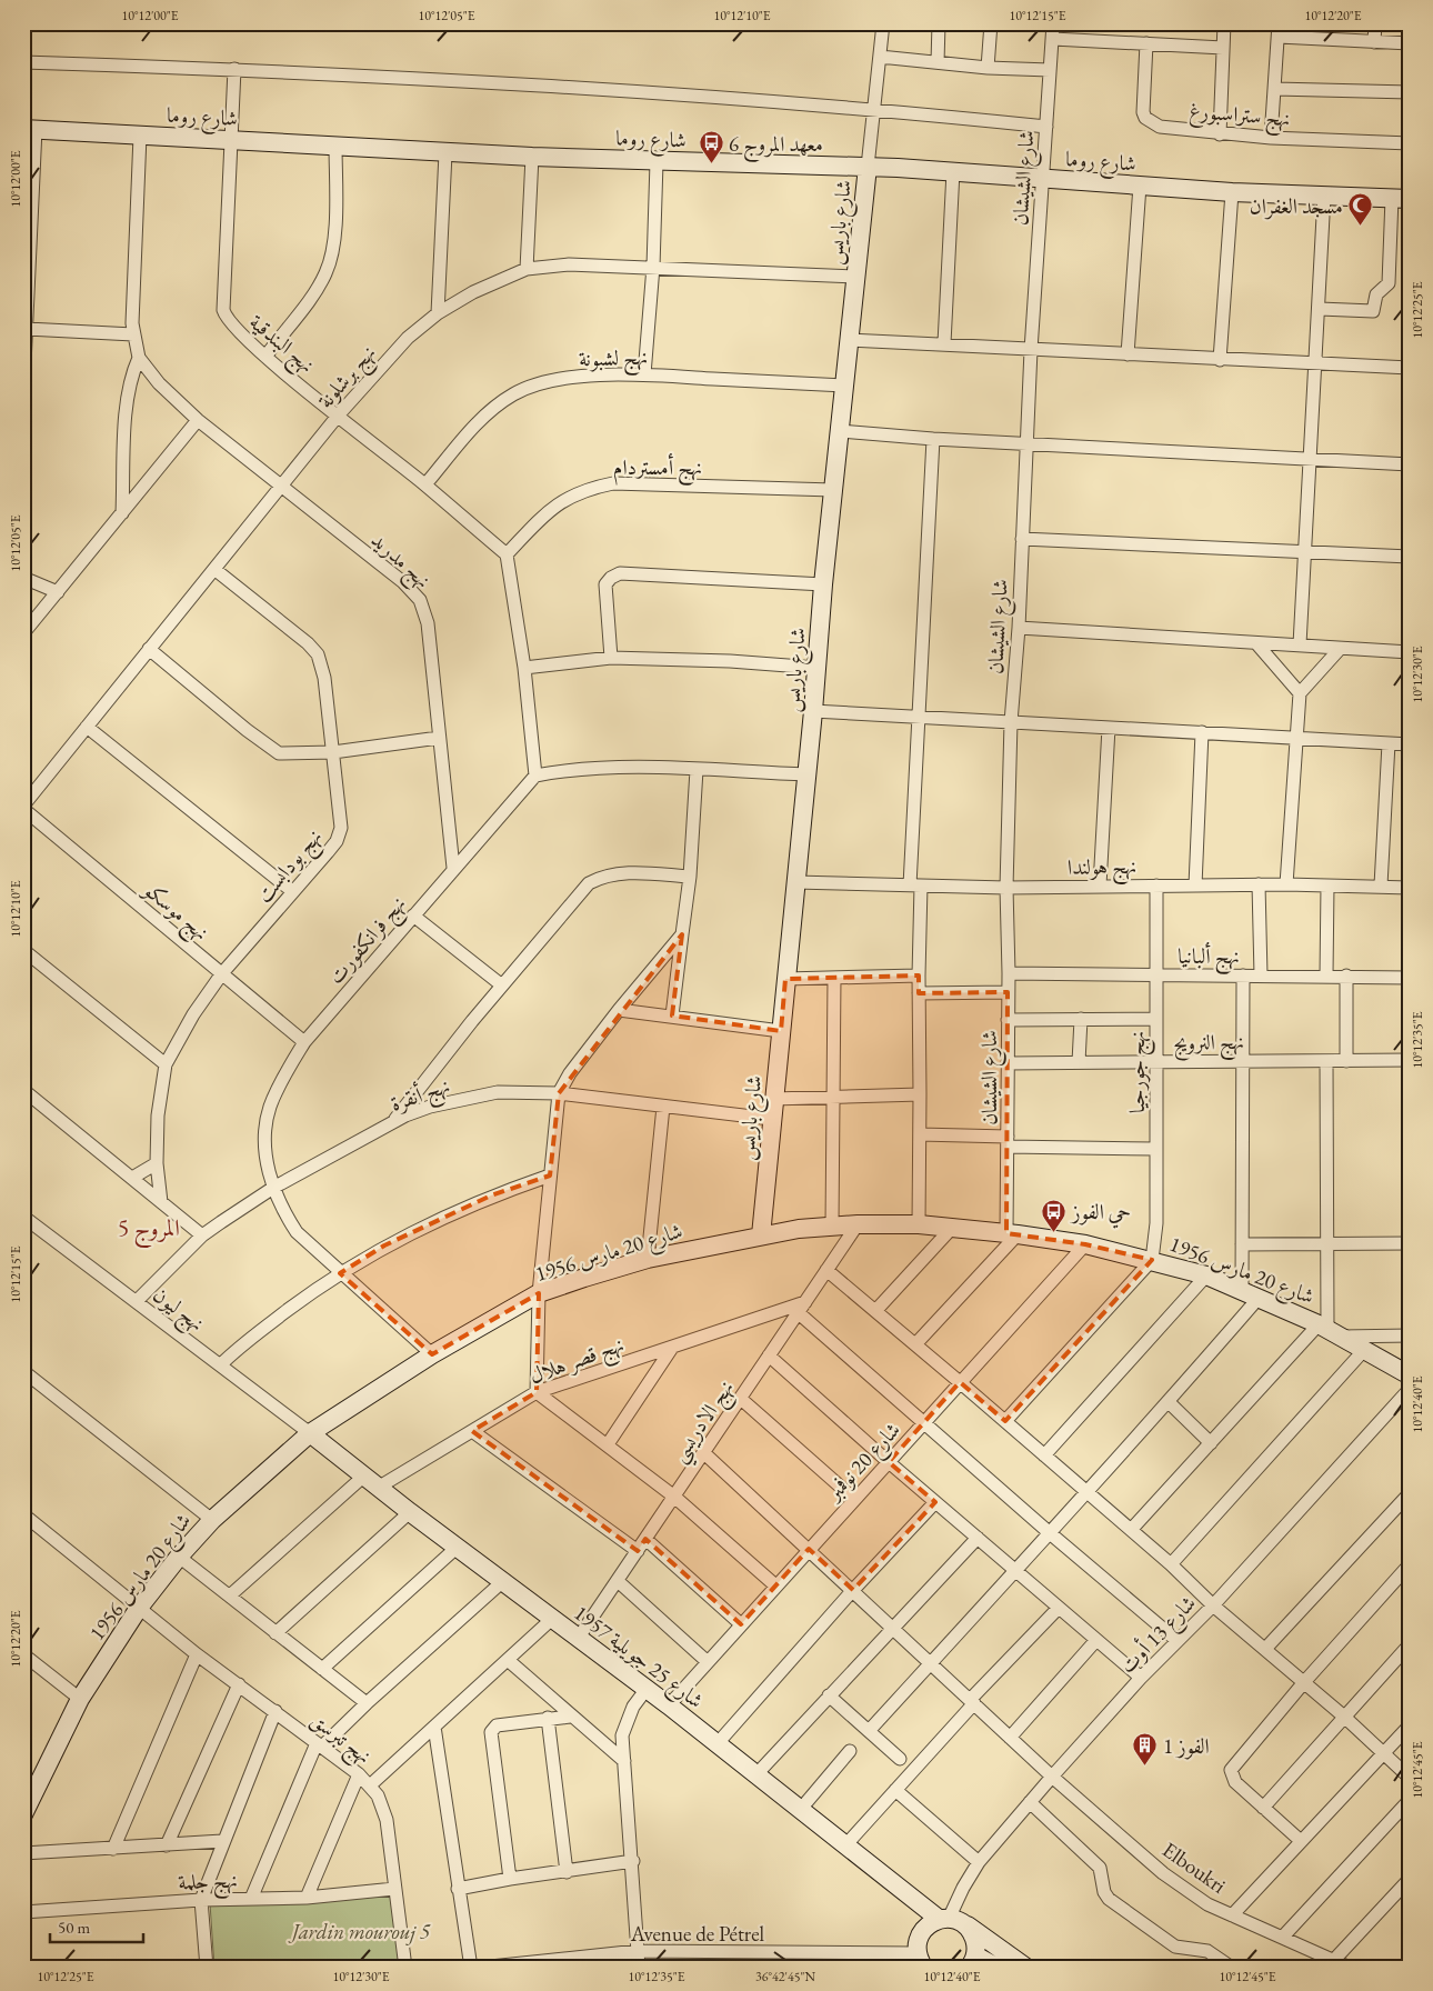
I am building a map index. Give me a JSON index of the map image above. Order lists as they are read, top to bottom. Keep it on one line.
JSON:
{"streets":{"street":["نهج ستراسبورغ","شارع روما","شارع الشيشان","شارع باريس","نهج البندقية","نهج لشبونة","نهج برشلونة","نهج أمستردام","نهج مدريد","نهج بودابست","نهج هولندا","نهج موسكو","نهج فرانكفورت","نهج ألبانيا","نهج النرويج","نهج جورجيا","نهج أنقرة","شارع 20 مارس 1956","نهج ليون","نهج قصر هلال","نهج الادريسي","شارع 20 نوفمبر","شارع 13 أوت","شارع 25 جويلية 1957","نهج تبرسق","Elboukri","نهج جلمة","Avenue de Pétrel"]},"crossings":[["شارع روما","شارع الشيشان"],["شارع روما","شارع باريس"],["شارع روما","نهج البندقية"],["شارع الشيشان","نهج هولندا"],["شارع الشيشان","نهج ألبانيا"],["شارع الشيشان","نهج النرويج"],["شارع الشيشان","شارع 20 مارس 1956"],["شارع باريس","نهج لشبونة"],["شارع باريس","نهج برشلونة"],["شارع باريس","نهج أمستردام"],["شارع باريس","نهج هولندا"],["شارع باريس","نهج أنقرة"],["شارع باريس","شارع 20 مارس 1956"],["نهج البندقية","نهج لشبونة"],["نهج البندقية","نهج برشلونة"],["نهج البندقية","نهج أمستردام"],["نهج برشلونة","نهج مدريد"],["نهج برشلونة","نهج بودابست"],["نهج برشلونة","نهج موسكو"],["نهج مدريد","نهج فرانكفورت"],["نهج بودابست","نهج موسكو"],["نهج هولندا","نهج جورجيا"],["نهج موسكو","نهج فرانكفورت"],["نهج فرانكفورت","نهج أنقرة"],["نهج فرانكفورت","شارع 20 مارس 1956"],["نهج ألبانيا","نهج جورجيا"],["نهج النرويج","نهج جورجيا"],["نهج جورجيا","شارع 20 مارس 1956"],["نهج أنقرة","نهج ليون"],["شارع 20 مارس 1956","نهج ليون"],["شارع 20 مارس 1956","نهج الادريسي"],["شارع 20 مارس 1956","شارع 20 نوفمبر"],["شارع 20 مارس 1956","شارع 25 جويلية 1957"],["شارع 20 مارس 1956","نهج تبرسق"],["نهج ليون","شارع 25 جويلية 1957"],["نهج قصر هلال","نهج الادريسي"],["نهج قصر هلال","شارع 25 جويلية 1957"],["نهج الادريسي","شارع 25 جويلية 1957"],["نهج الادريسي","Elboukri"],["شارع 20 نوفمبر","شارع 25 جويلية 1957"],["شارع 20 نوفمبر","Elboukri"],["شارع 13 أوت","شارع 25 جويلية 1957"],["شارع 13 أوت","Elboukri"],["نهج تبرسق","نهج جلمة"]],"districts":["المروج 5"],"parks":["Jardin mourouj 5"],"places":{"bus stop":["معهد المروج 6","حي الفوز"],"mosque":["مسجد الغفران"],"building":["الفوز 1"]},"scale_bar":"50 m","coordinates":["10°12'00\"E","10°12'05\"E","10°12'10\"E","10°12'15\"E","10°12'20\"E","10°12'25\"E","10°12'30\"E","10°12'35\"E","10°12'40\"E","10°12'45\"E","36°42'45\"N"]}
